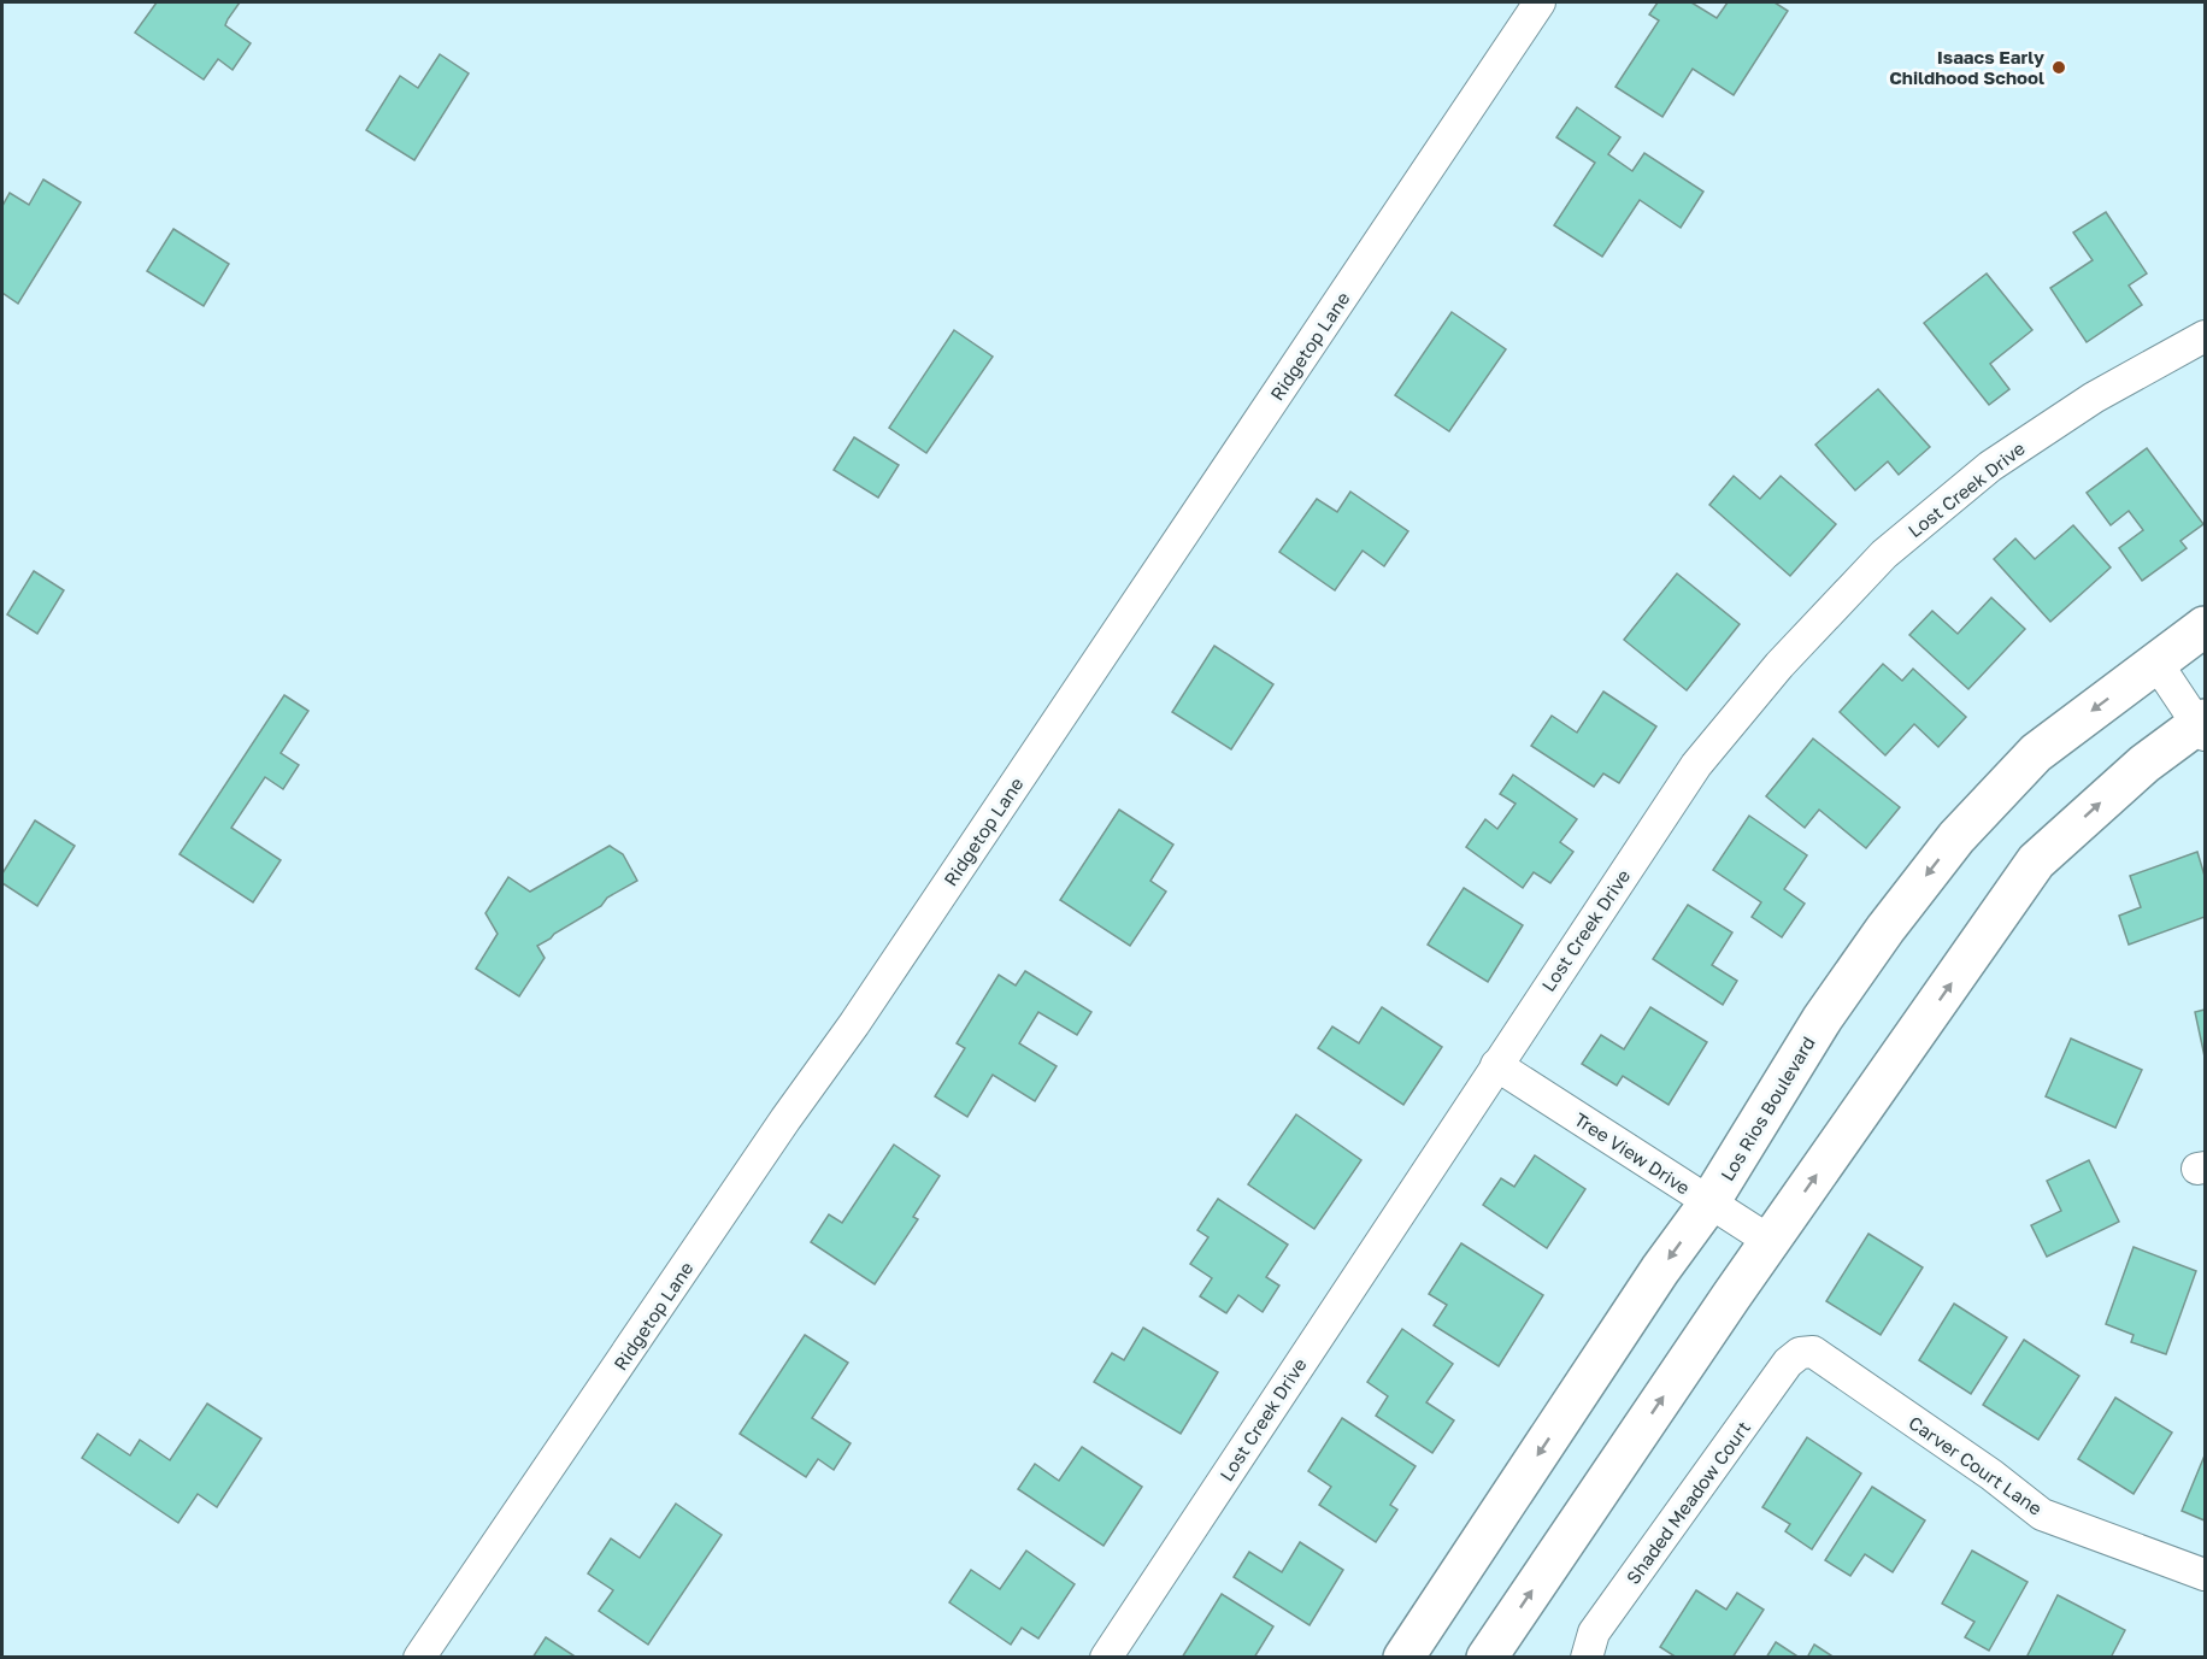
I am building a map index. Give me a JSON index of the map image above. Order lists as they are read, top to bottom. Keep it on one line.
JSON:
{"streets":{"main road":["Los Rios Boulevard"],"street":["Ridgetop Lane","Lost Creek Drive","Tree View Drive","Carver Court Lane","Shaded Meadow Court"]},"crossings":[["Lost Creek Drive","Tree View Drive"],["Los Rios Boulevard","Tree View Drive"],["Carver Court Lane","Shaded Meadow Court"]],"places":["Isaacs Early Childhood School"]}
